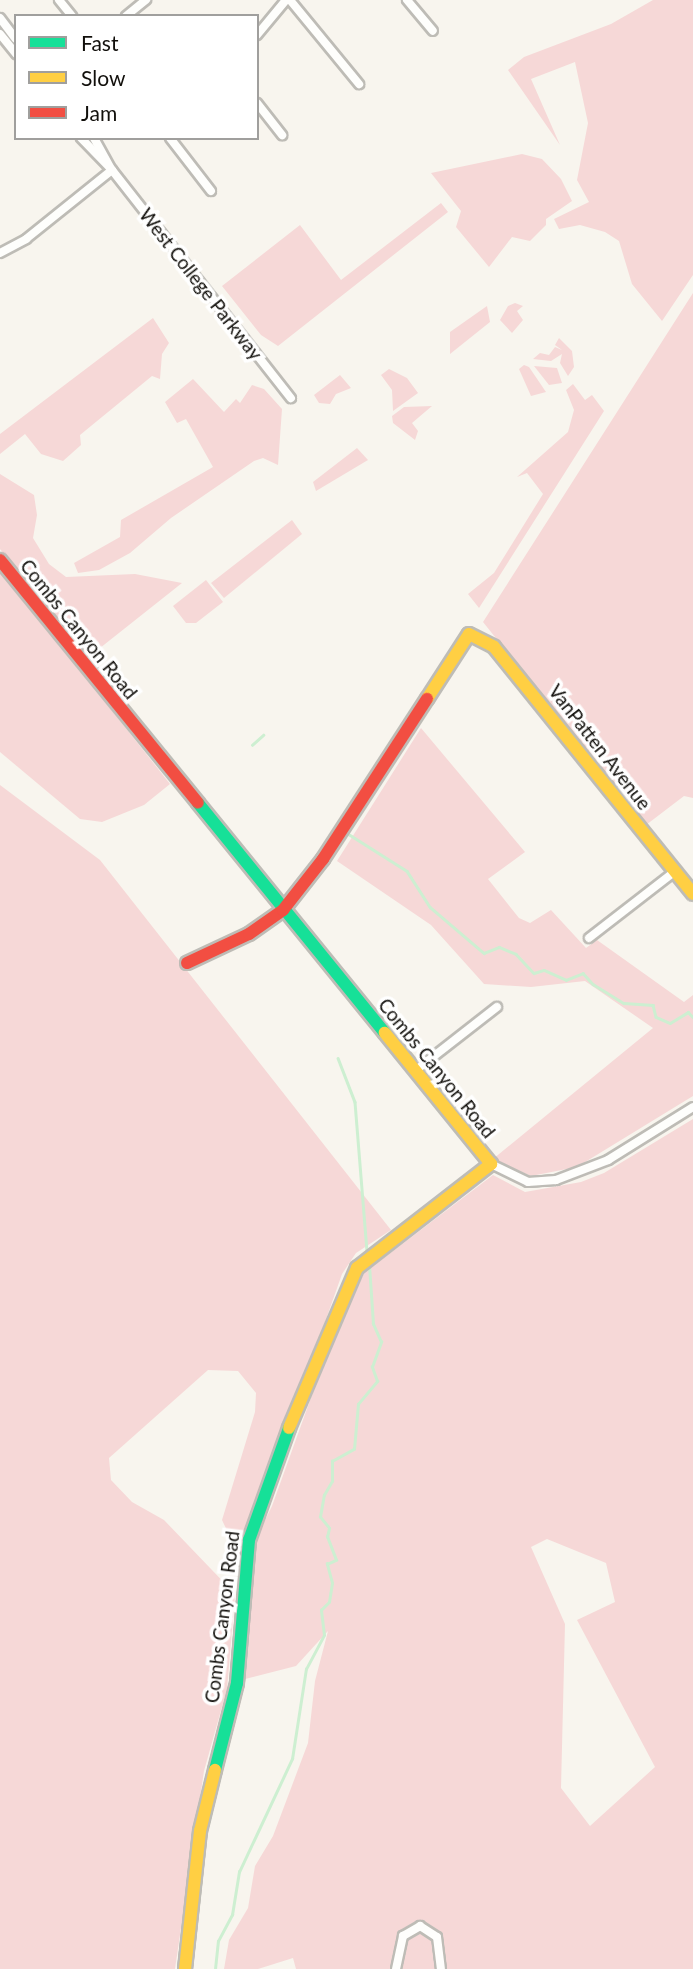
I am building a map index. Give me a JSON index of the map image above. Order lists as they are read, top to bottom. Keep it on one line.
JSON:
{"streets":{"street":["West College Parkway","Combs Canyon Road","VanPatten Avenue"]},"crossings":[["Combs Canyon Road","VanPatten Avenue"]],"legend":["Fast","Slow","Jam"]}
